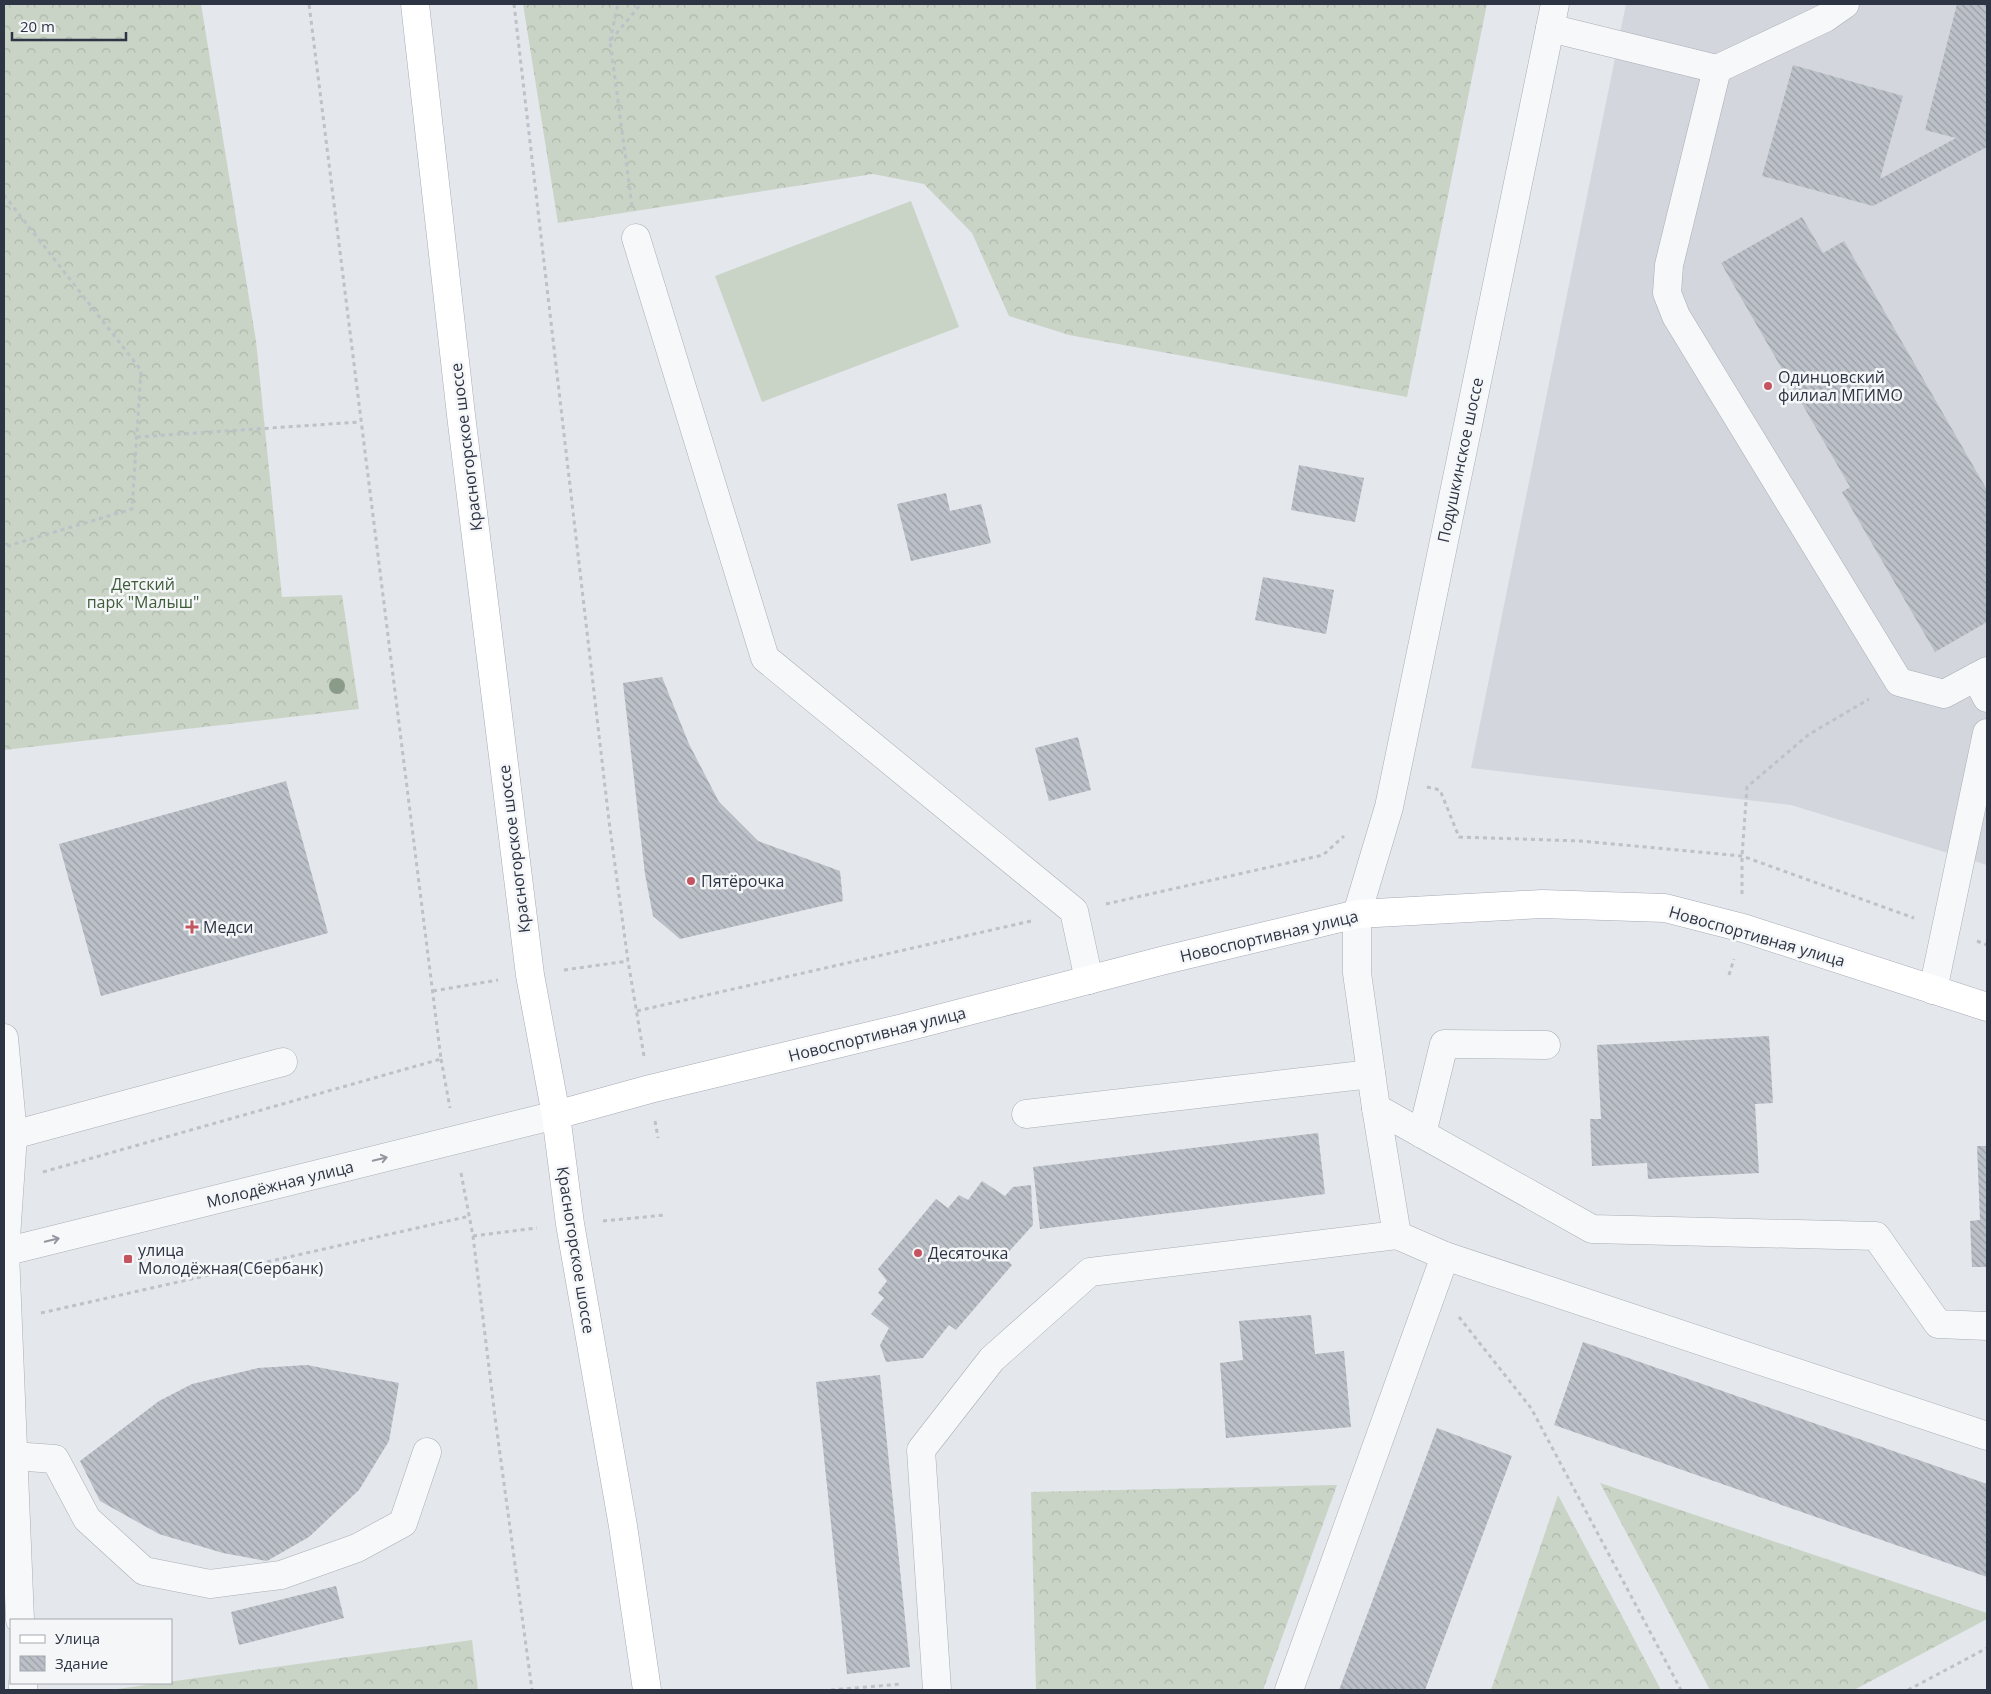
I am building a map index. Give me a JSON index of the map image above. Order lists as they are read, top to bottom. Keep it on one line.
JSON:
{"streets":{"main road":["Красногорское шоссе","Новоспортивная улица"],"street":["Подушкинское шоссе","Молодёжная улица"]},"crossings":[["Красногорское шоссе","Новоспортивная улица"],["Красногорское шоссе","Молодёжная улица"],["Подушкинское шоссе","Новоспортивная улица"],["Новоспортивная улица","Молодёжная улица"]],"parks":["Детский парк \"Малыш\""],"places":{"other":["Одинцовский филиал МГИМО","Пятёрочка","Десяточка"],"health":["Медси"],"transit":["улица Молодёжная(Сбербанк)"]},"legend":["Улица","Здание"],"scale_bar":"20 m"}
